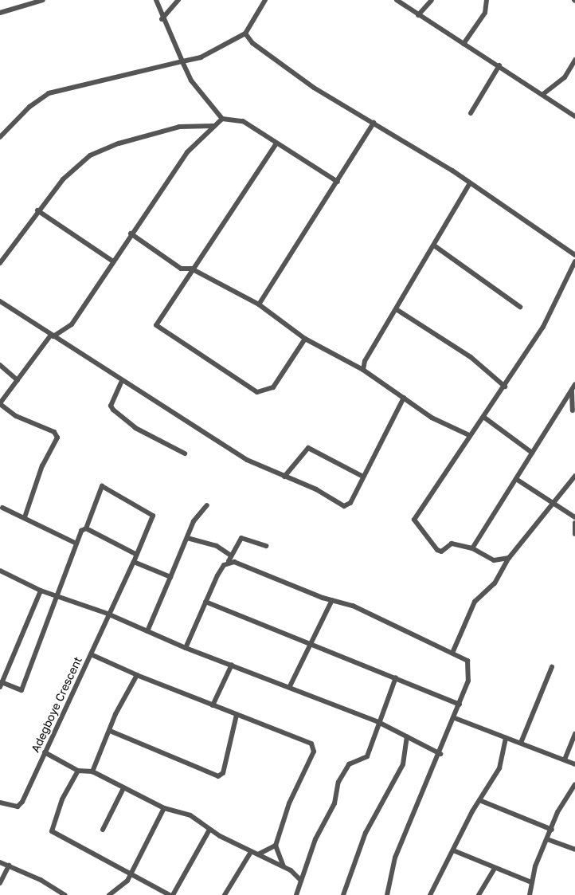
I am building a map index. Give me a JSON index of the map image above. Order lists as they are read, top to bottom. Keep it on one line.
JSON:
{"streets":{"street":["Adegboye Crescent"]}}
